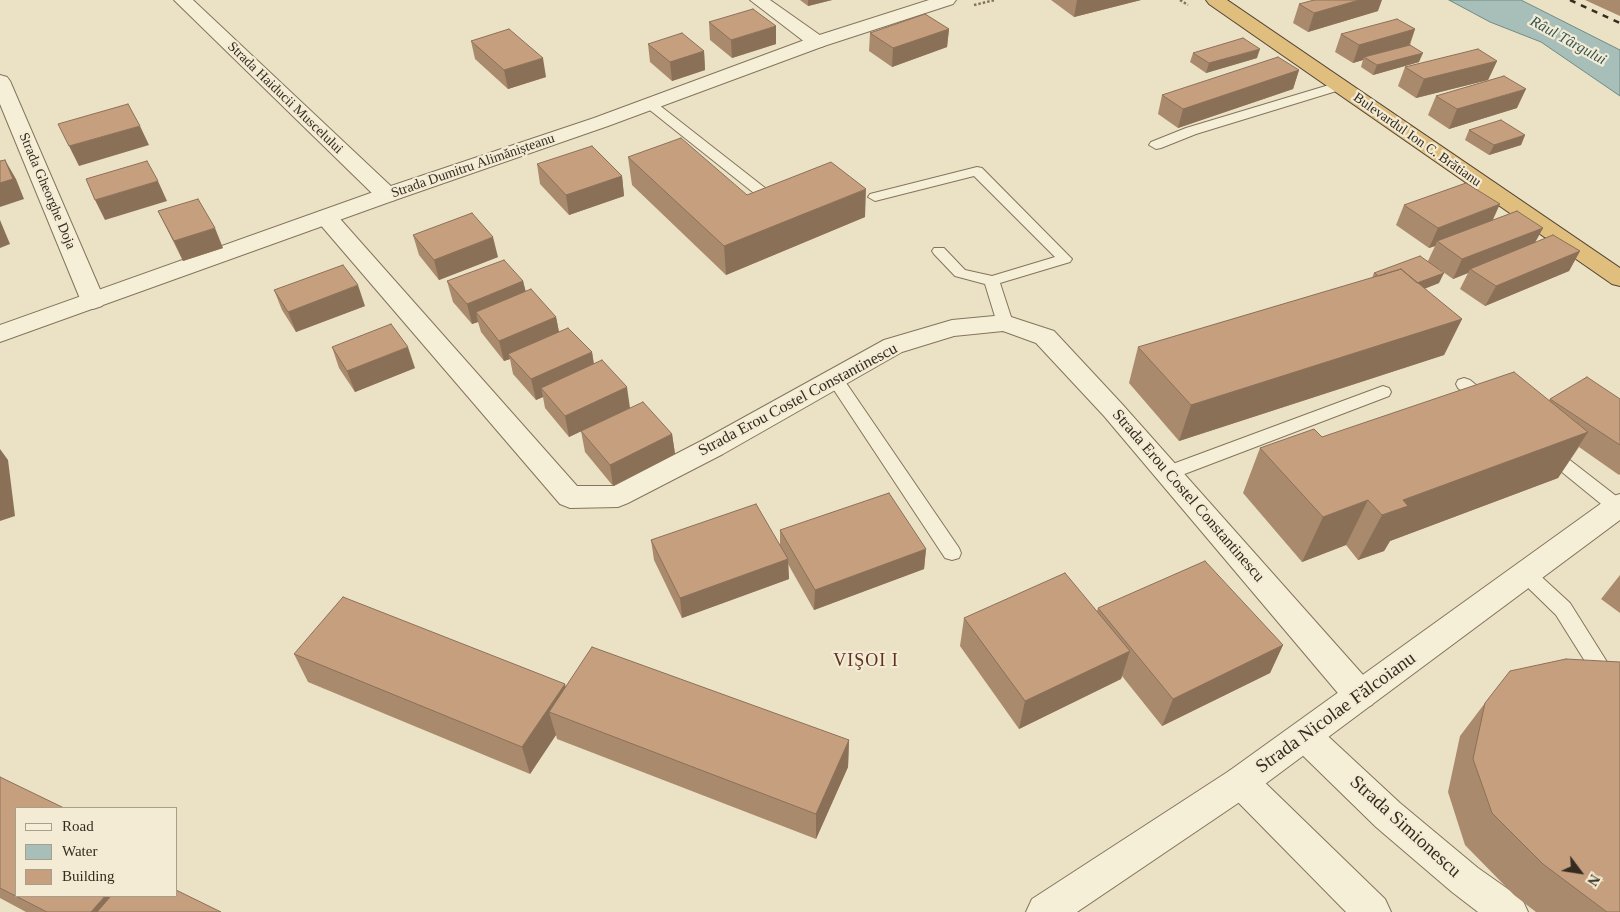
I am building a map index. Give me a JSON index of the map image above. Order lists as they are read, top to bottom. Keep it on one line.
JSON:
{"streets":{"highway":["Bulevardul Ion C. Brătianu"],"street":["Strada Haiducii Muscelului","Strada Dumitru Alimănișteanu","Strada Gheorghe Doja","Strada Erou Costel Constantinescu","Strada Nicolae Fălcoianu","Strada Simionescu"]},"crossings":[["Strada Haiducii Muscelului","Strada Dumitru Alimănișteanu"],["Strada Dumitru Alimănișteanu","Strada Gheorghe Doja"],["Strada Dumitru Alimănișteanu","Strada Erou Costel Constantinescu"],["Strada Erou Costel Constantinescu","Strada Nicolae Fălcoianu"],["Strada Nicolae Fălcoianu","Strada Simionescu"]],"districts":["VIŞOI I"],"water":["Râul Târgului"],"legend":["Road","Water","Building"],"north":"bottom right"}
